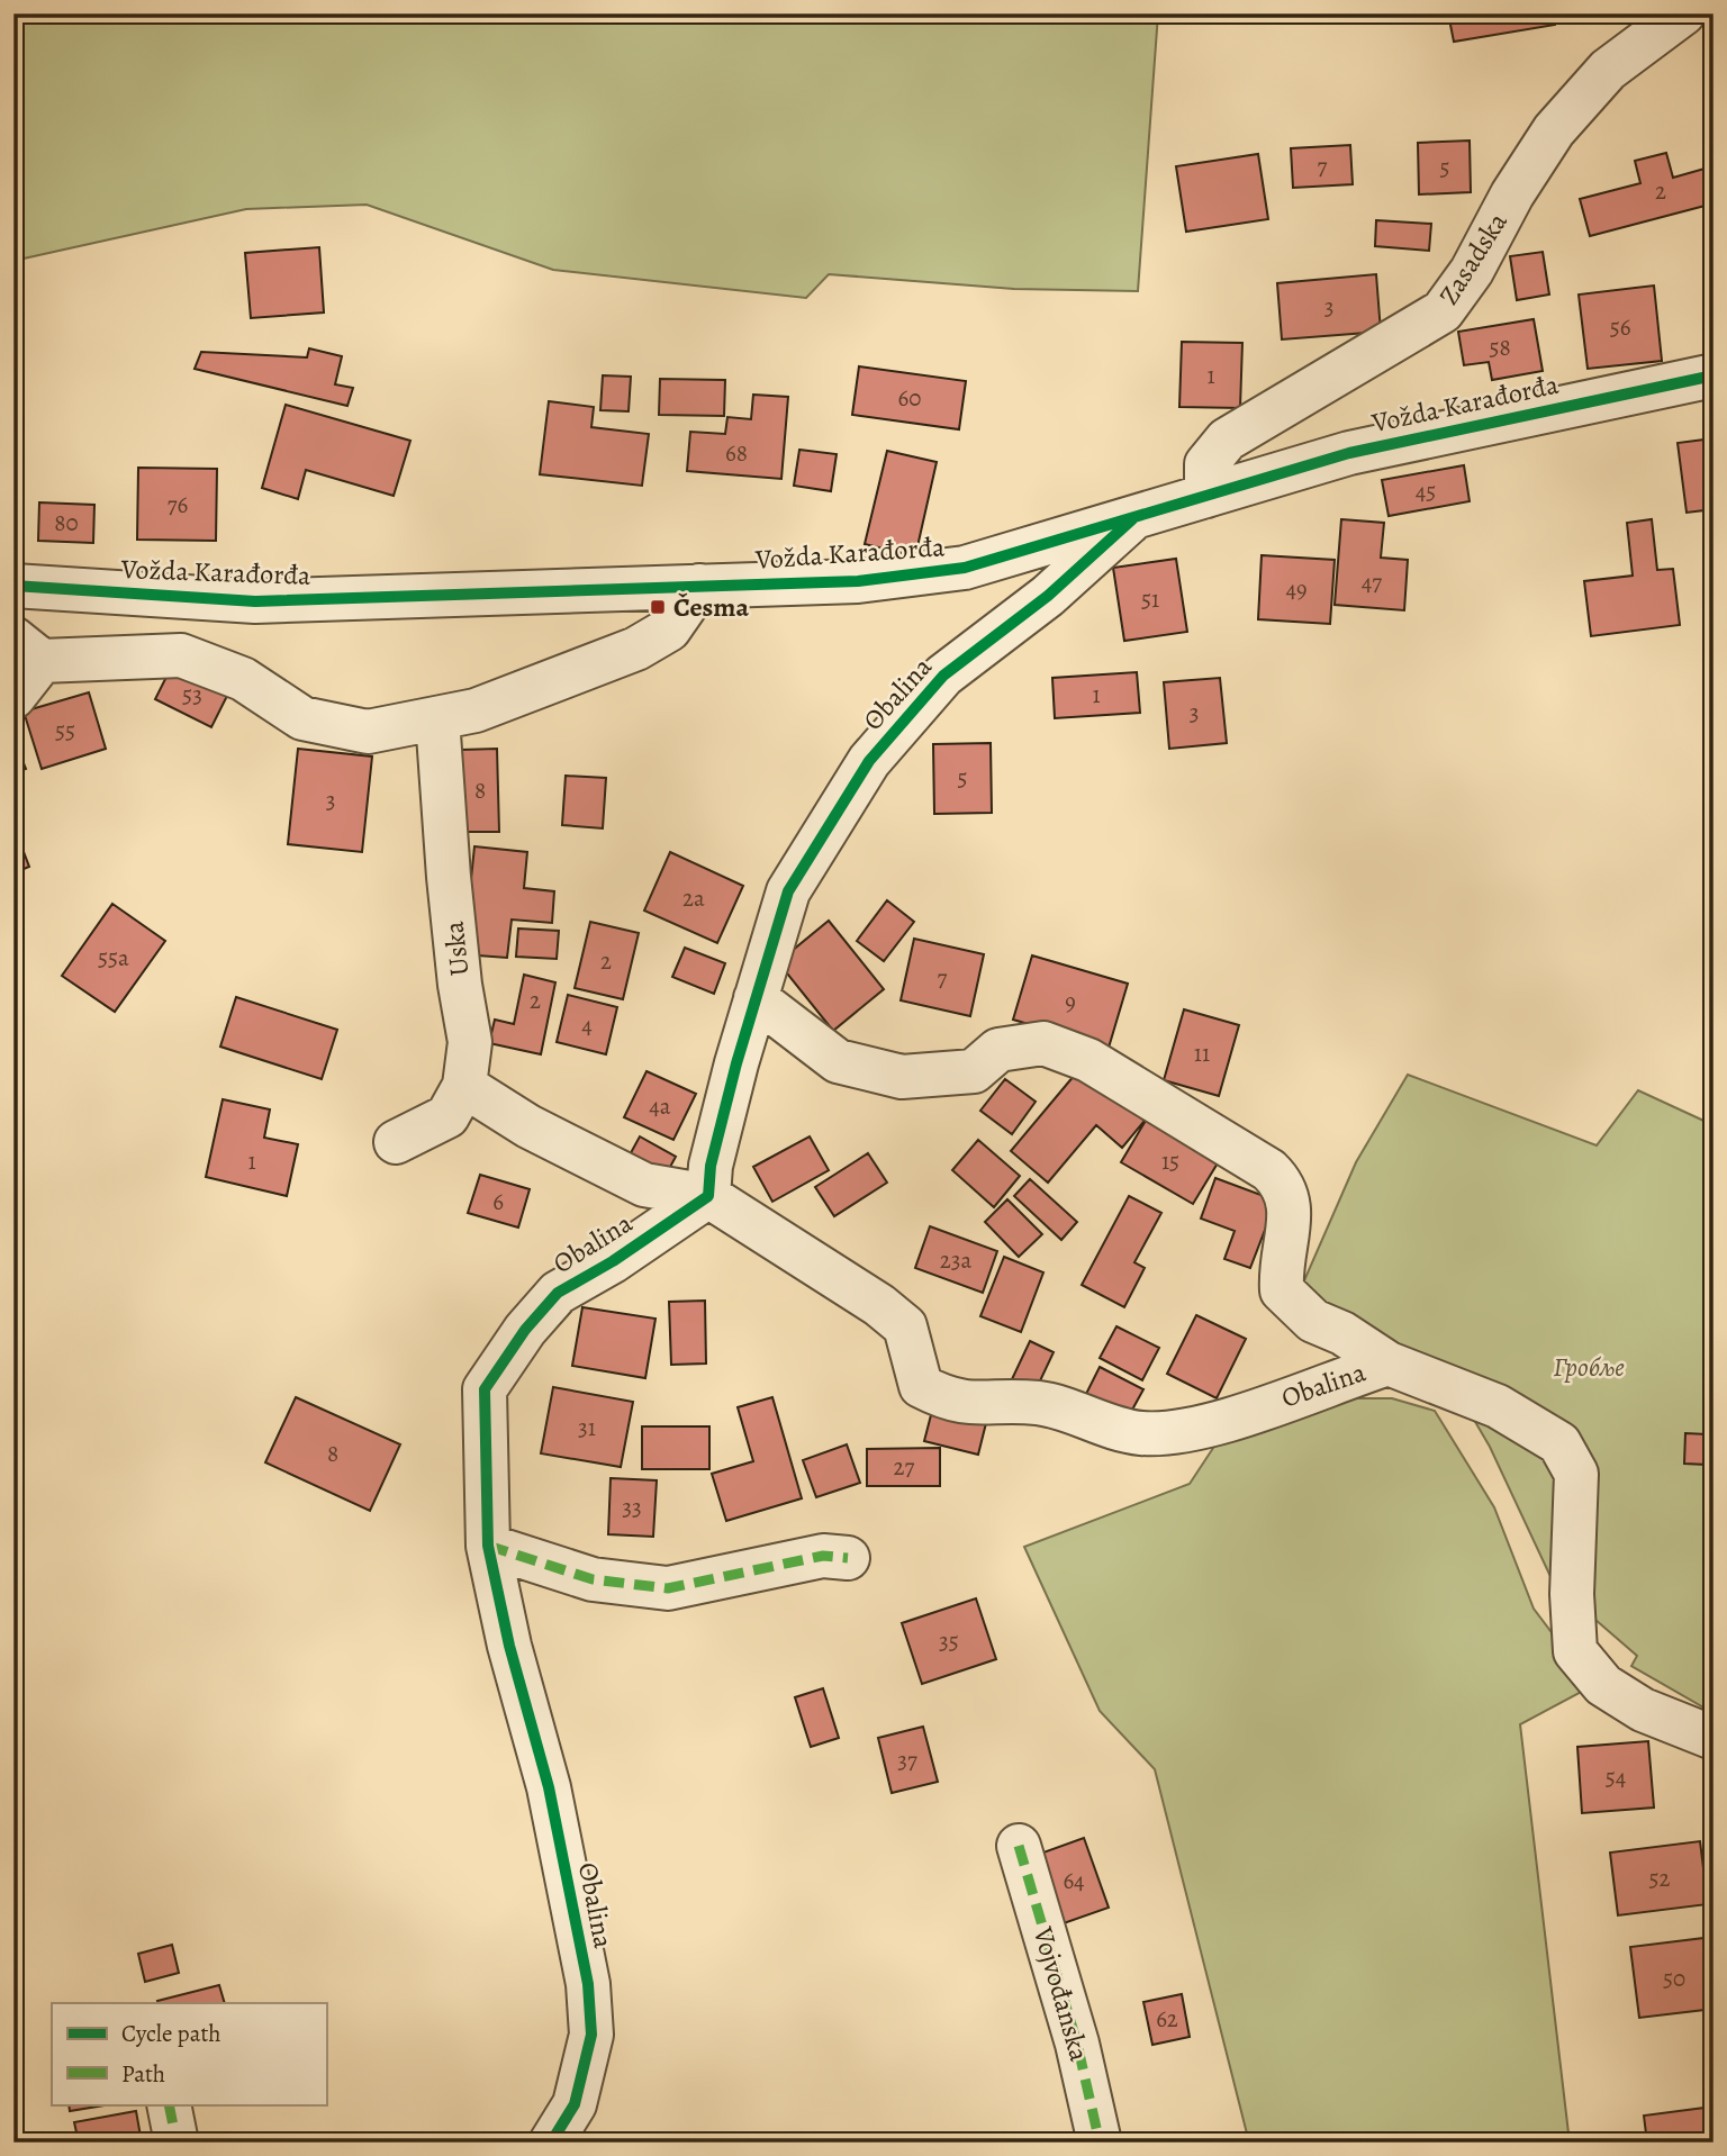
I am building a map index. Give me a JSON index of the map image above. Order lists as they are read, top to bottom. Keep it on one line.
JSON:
{"streets":{"street":["Zasadska","Vožda Karađorđa","Obalina","Uska","Vojvođanska"]},"crossings":[["Zasadska","Vožda Karađorđa"],["Vožda Karađorđa","Obalina"]],"parks":["Гробље"],"places":{"transit":["Česma"]},"house_numbers":["7","5","2","3","56","58","1","60","68","45","76","80","47","49","51","53","1","3","55","5","8","3","2a","55a","2","7","2","9","4","11","4a","1","15","6","23a","31","8","27","33","35","37","54","52","64","50","62"],"legend":["Cycle path","Path"]}
